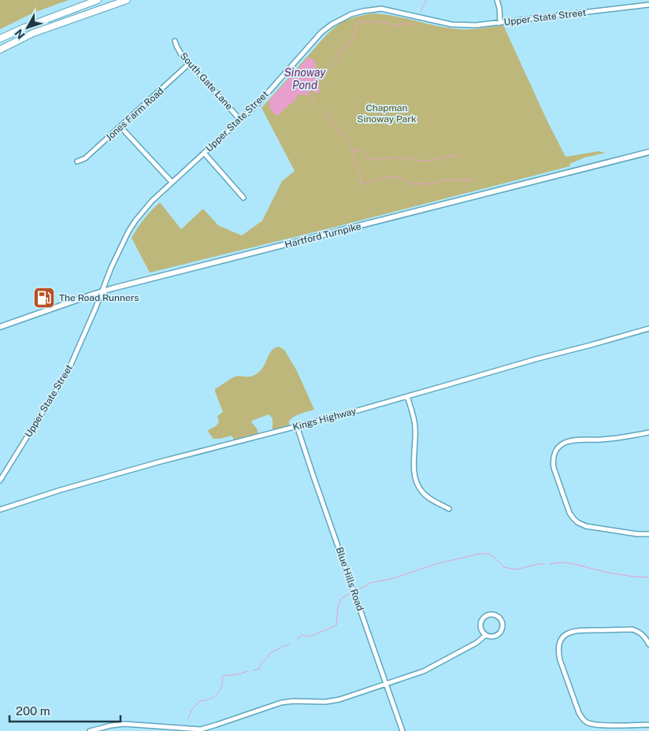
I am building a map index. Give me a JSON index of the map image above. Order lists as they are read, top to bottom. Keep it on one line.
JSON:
{"streets":{"main road":["Hartford Turnpike"],"street":["Upper State Street","South Gate Lane","Jones Farm Road","Kings Highway","Blue Hills Road"]},"crossings":[["Upper State Street","South Gate Lane"],["Upper State Street","Hartford Turnpike"],["South Gate Lane","Jones Farm Road"],["Kings Highway","Blue Hills Road"]],"water":["Sinoway Pond"],"parks":["Chapman Sinoway Park"],"places":{"fuel station":["The Road Runners"]},"scale_bar":"200 m","north":"bottom left"}
